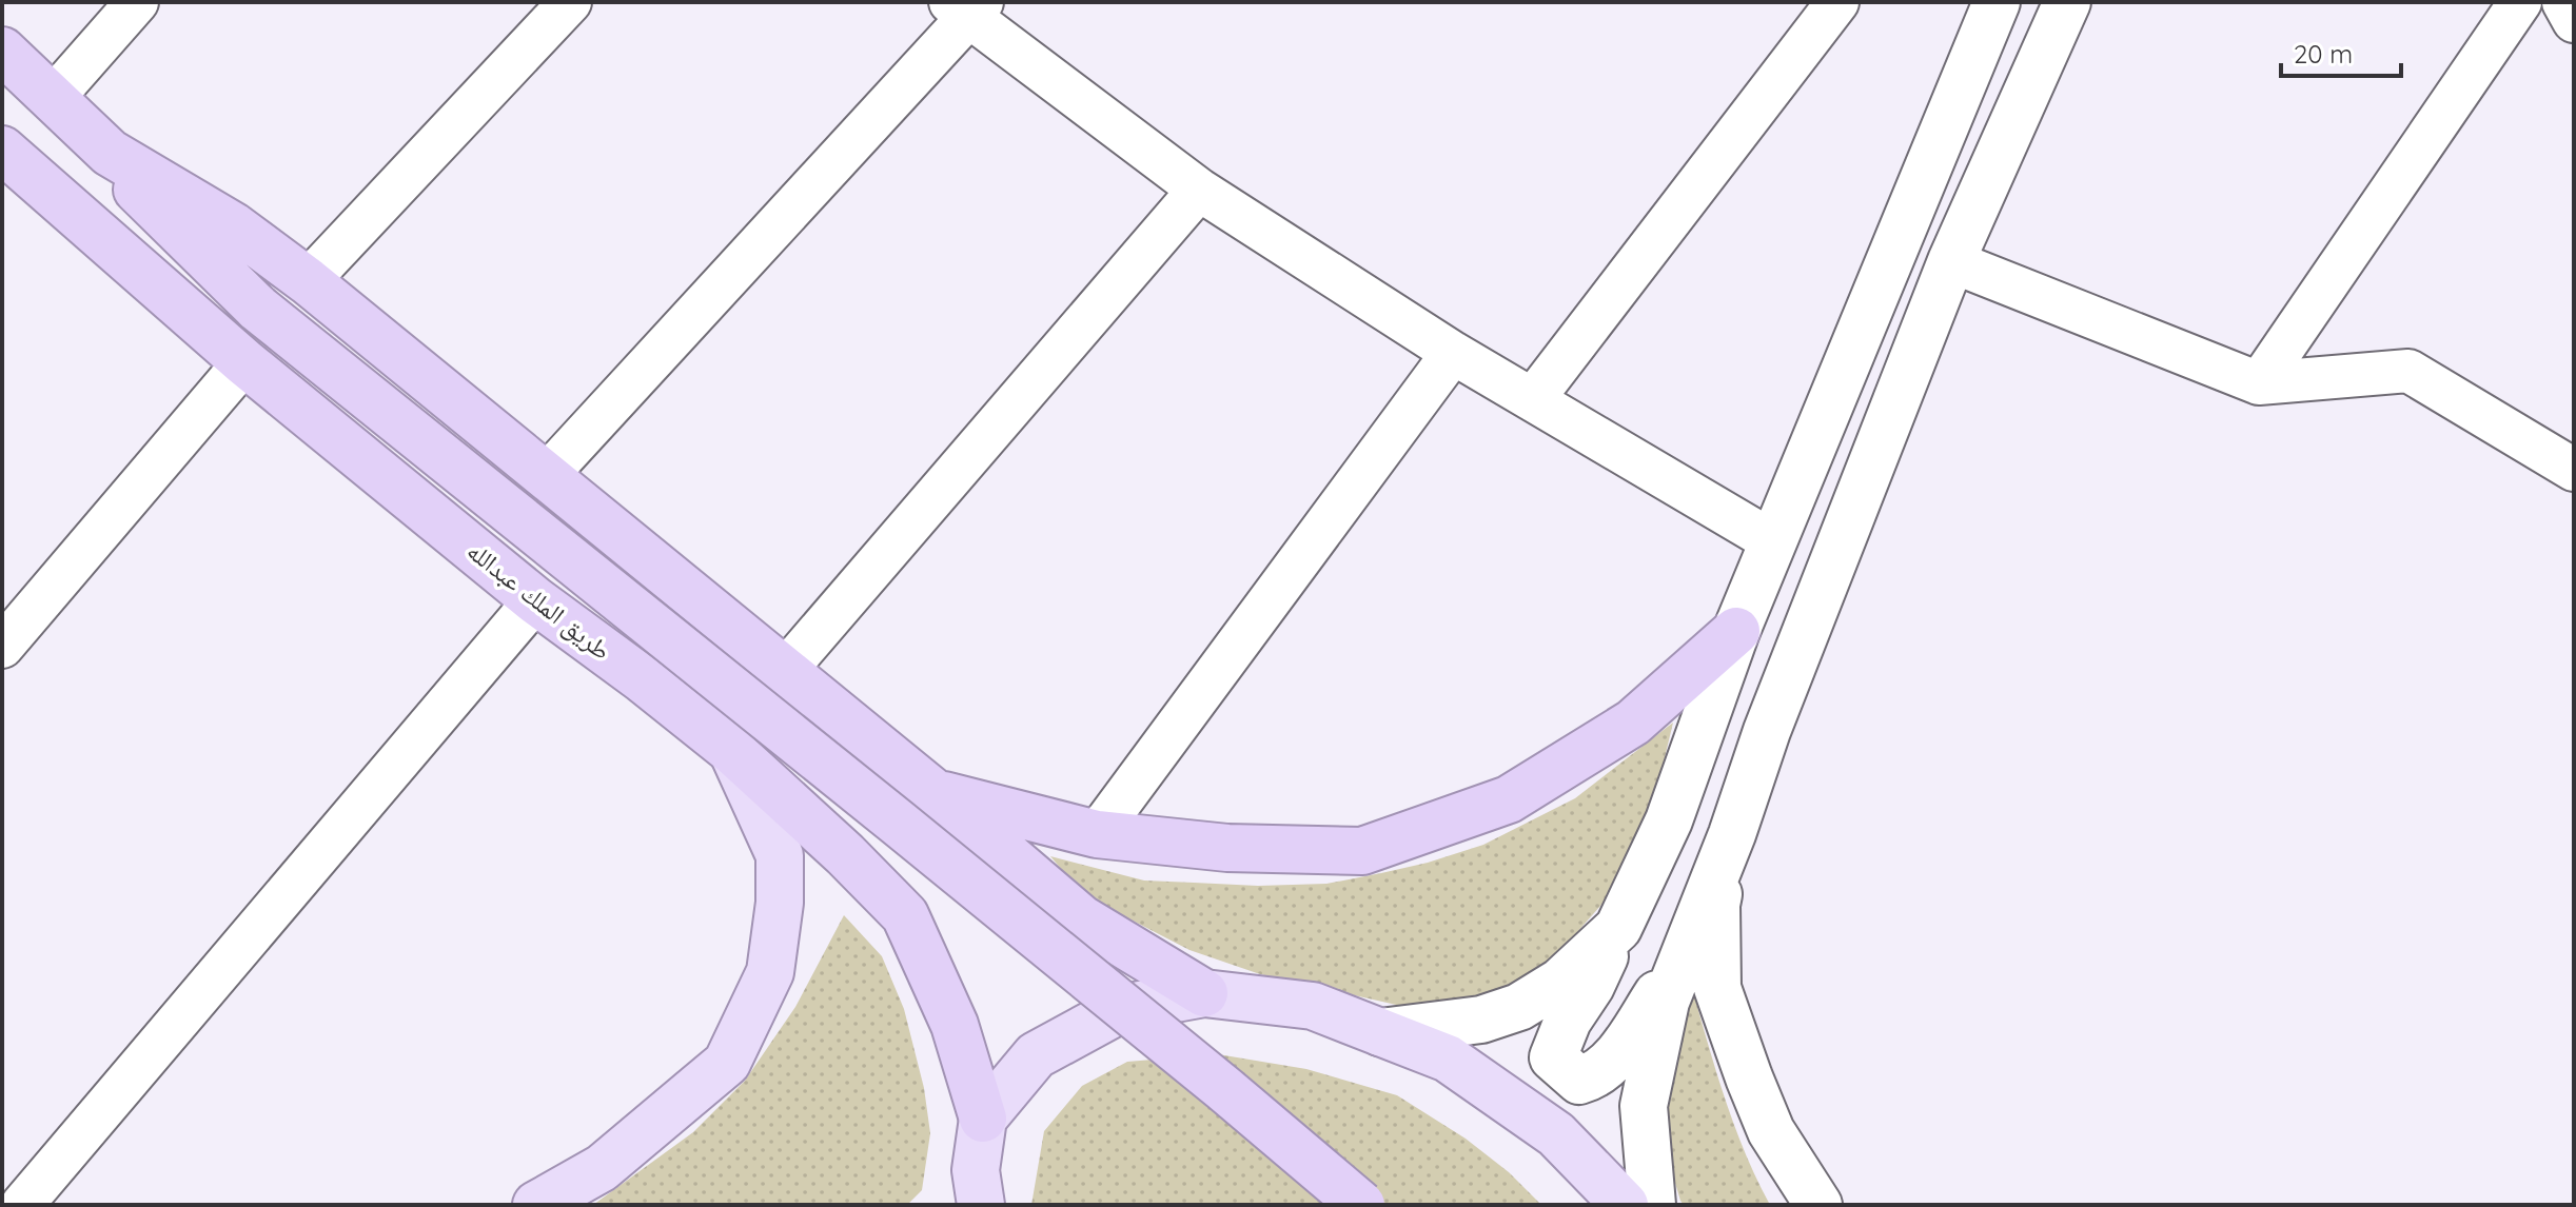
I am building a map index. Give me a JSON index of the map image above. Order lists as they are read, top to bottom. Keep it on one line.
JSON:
{"streets":{"highway":["طريق الملك عبدالله"]},"scale_bar":"20 m"}
